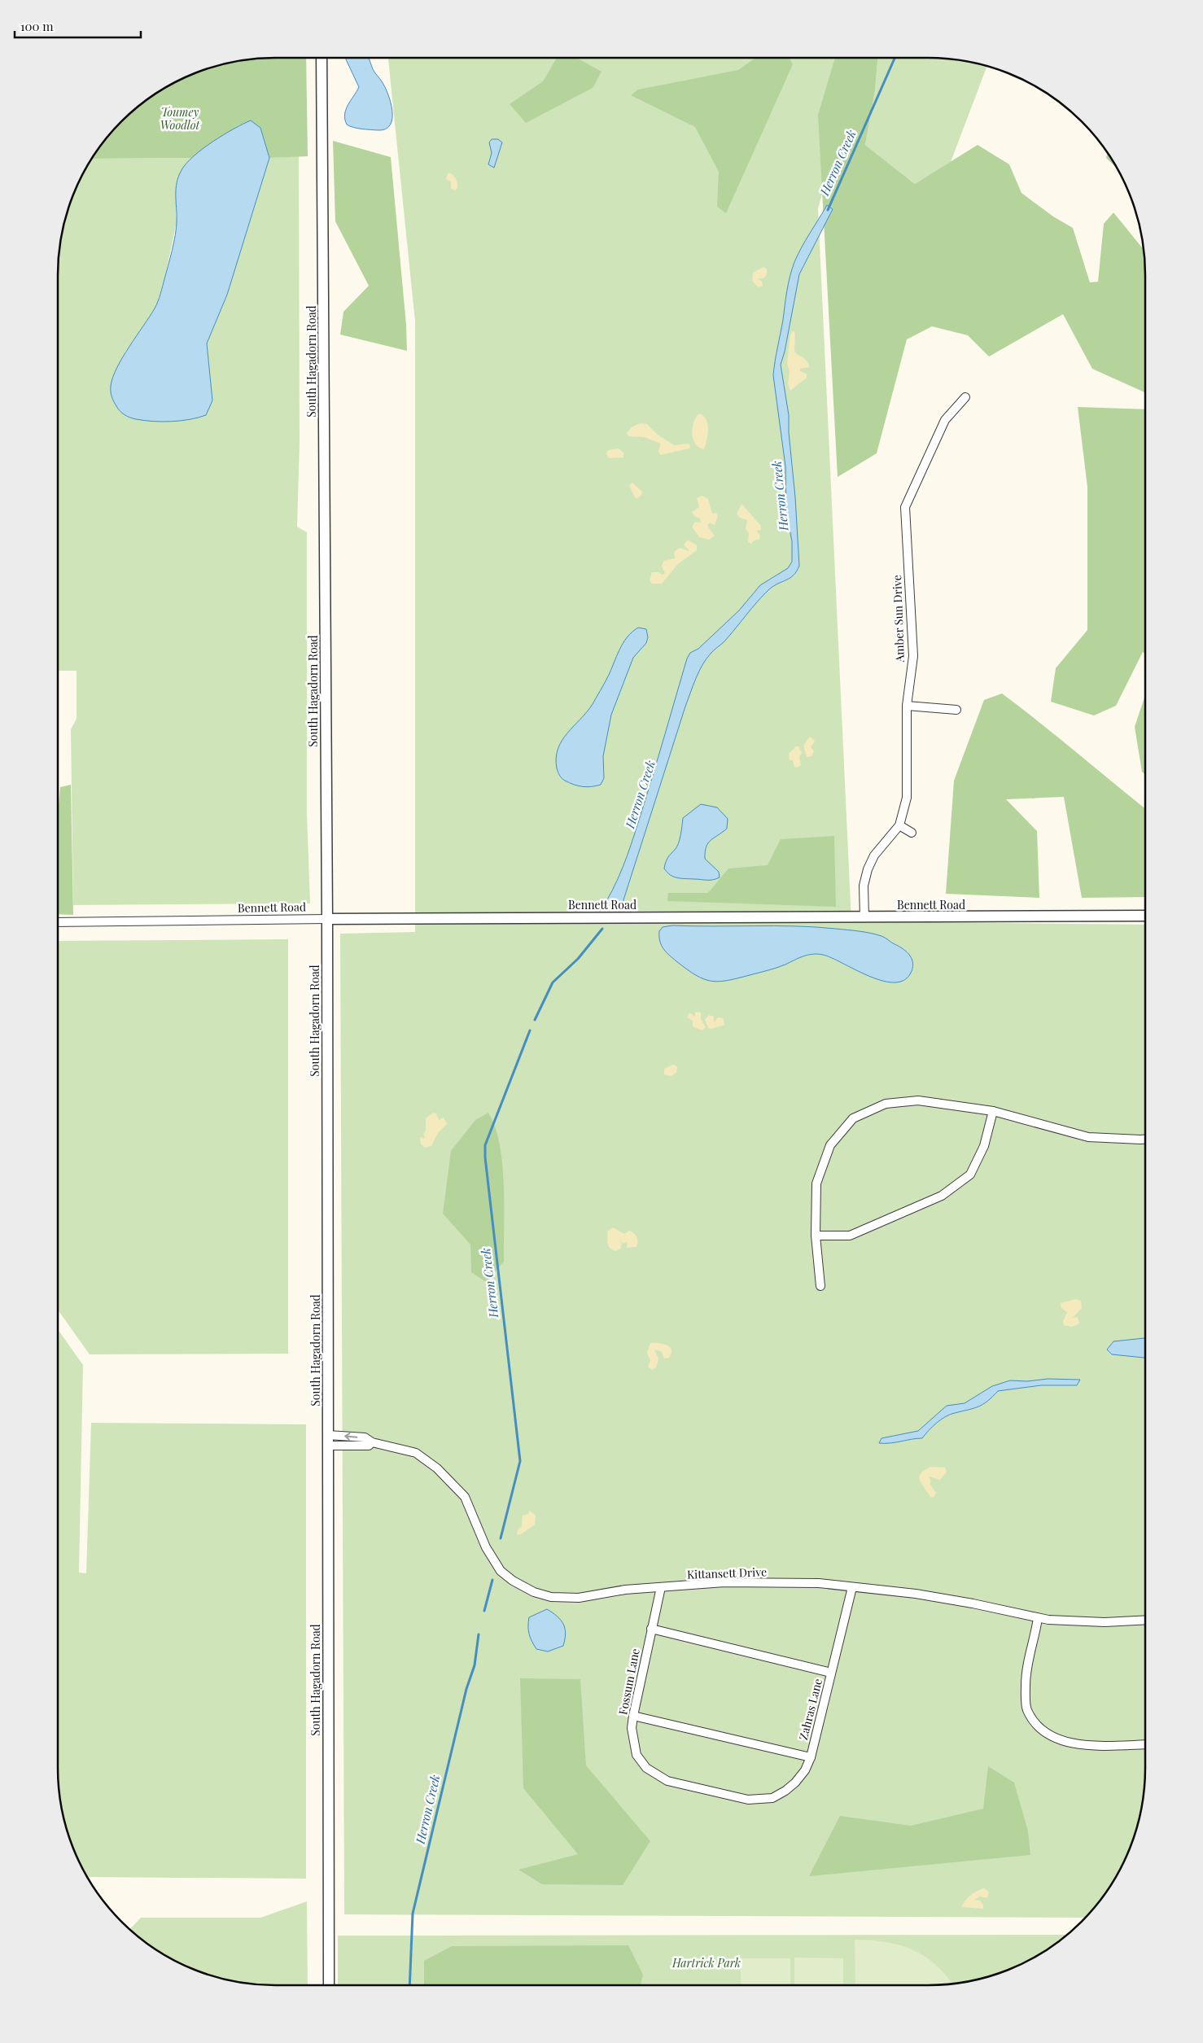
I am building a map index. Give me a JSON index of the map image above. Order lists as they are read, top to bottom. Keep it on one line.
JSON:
{"streets":{"street":["South Hagadorn Road","Amber Sun Drive","Bennett Road","Kittansett Drive","Fossum Lane","Zahras Lane"]},"crossings":[["South Hagadorn Road","Bennett Road"],["South Hagadorn Road","Kittansett Drive"],["Amber Sun Drive","Bennett Road"],["Kittansett Drive","Fossum Lane"],["Kittansett Drive","Zahras Lane"],["Fossum Lane","Zahras Lane"]],"water":["Herron Creek"],"parks":["Toumey Woodlot","Hartrick Park"],"scale_bar":"100 m"}
